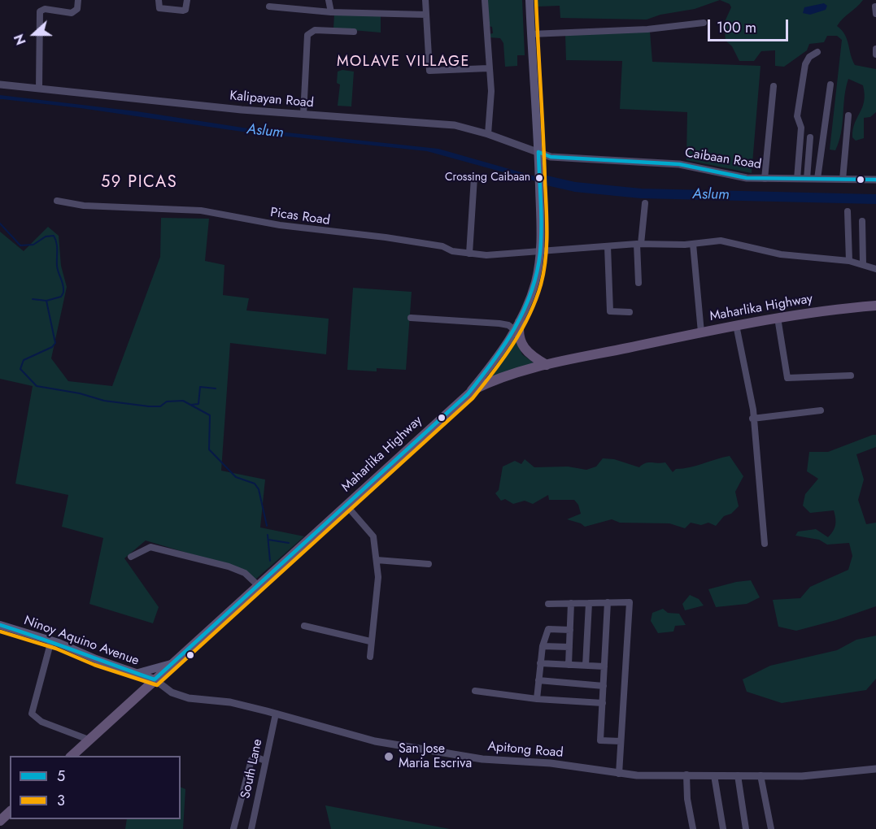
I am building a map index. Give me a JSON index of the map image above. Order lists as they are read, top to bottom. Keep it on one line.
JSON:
{"streets":{"main road":["Maharlika Highway","Ninoy Aquino Avenue"],"street":["Kalipayan Road","Caibaan Road","Picas Road","Apitong Road","South Lane"]},"crossings":[["Kalipayan Road","Caibaan Road"],["Maharlika Highway","Ninoy Aquino Avenue"],["Maharlika Highway","Apitong Road"],["Ninoy Aquino Avenue","Apitong Road"],["Apitong Road","South Lane"]],"districts":["MOLAVE VILLAGE","59 PICAS"],"water":["Aslum"],"places":["Crossing Caibaan","San Jose Maria Escriva"],"lines":["transit line 3","transit line 5"],"legend":["5","3"],"scale_bar":"100 m","north":"left"}
